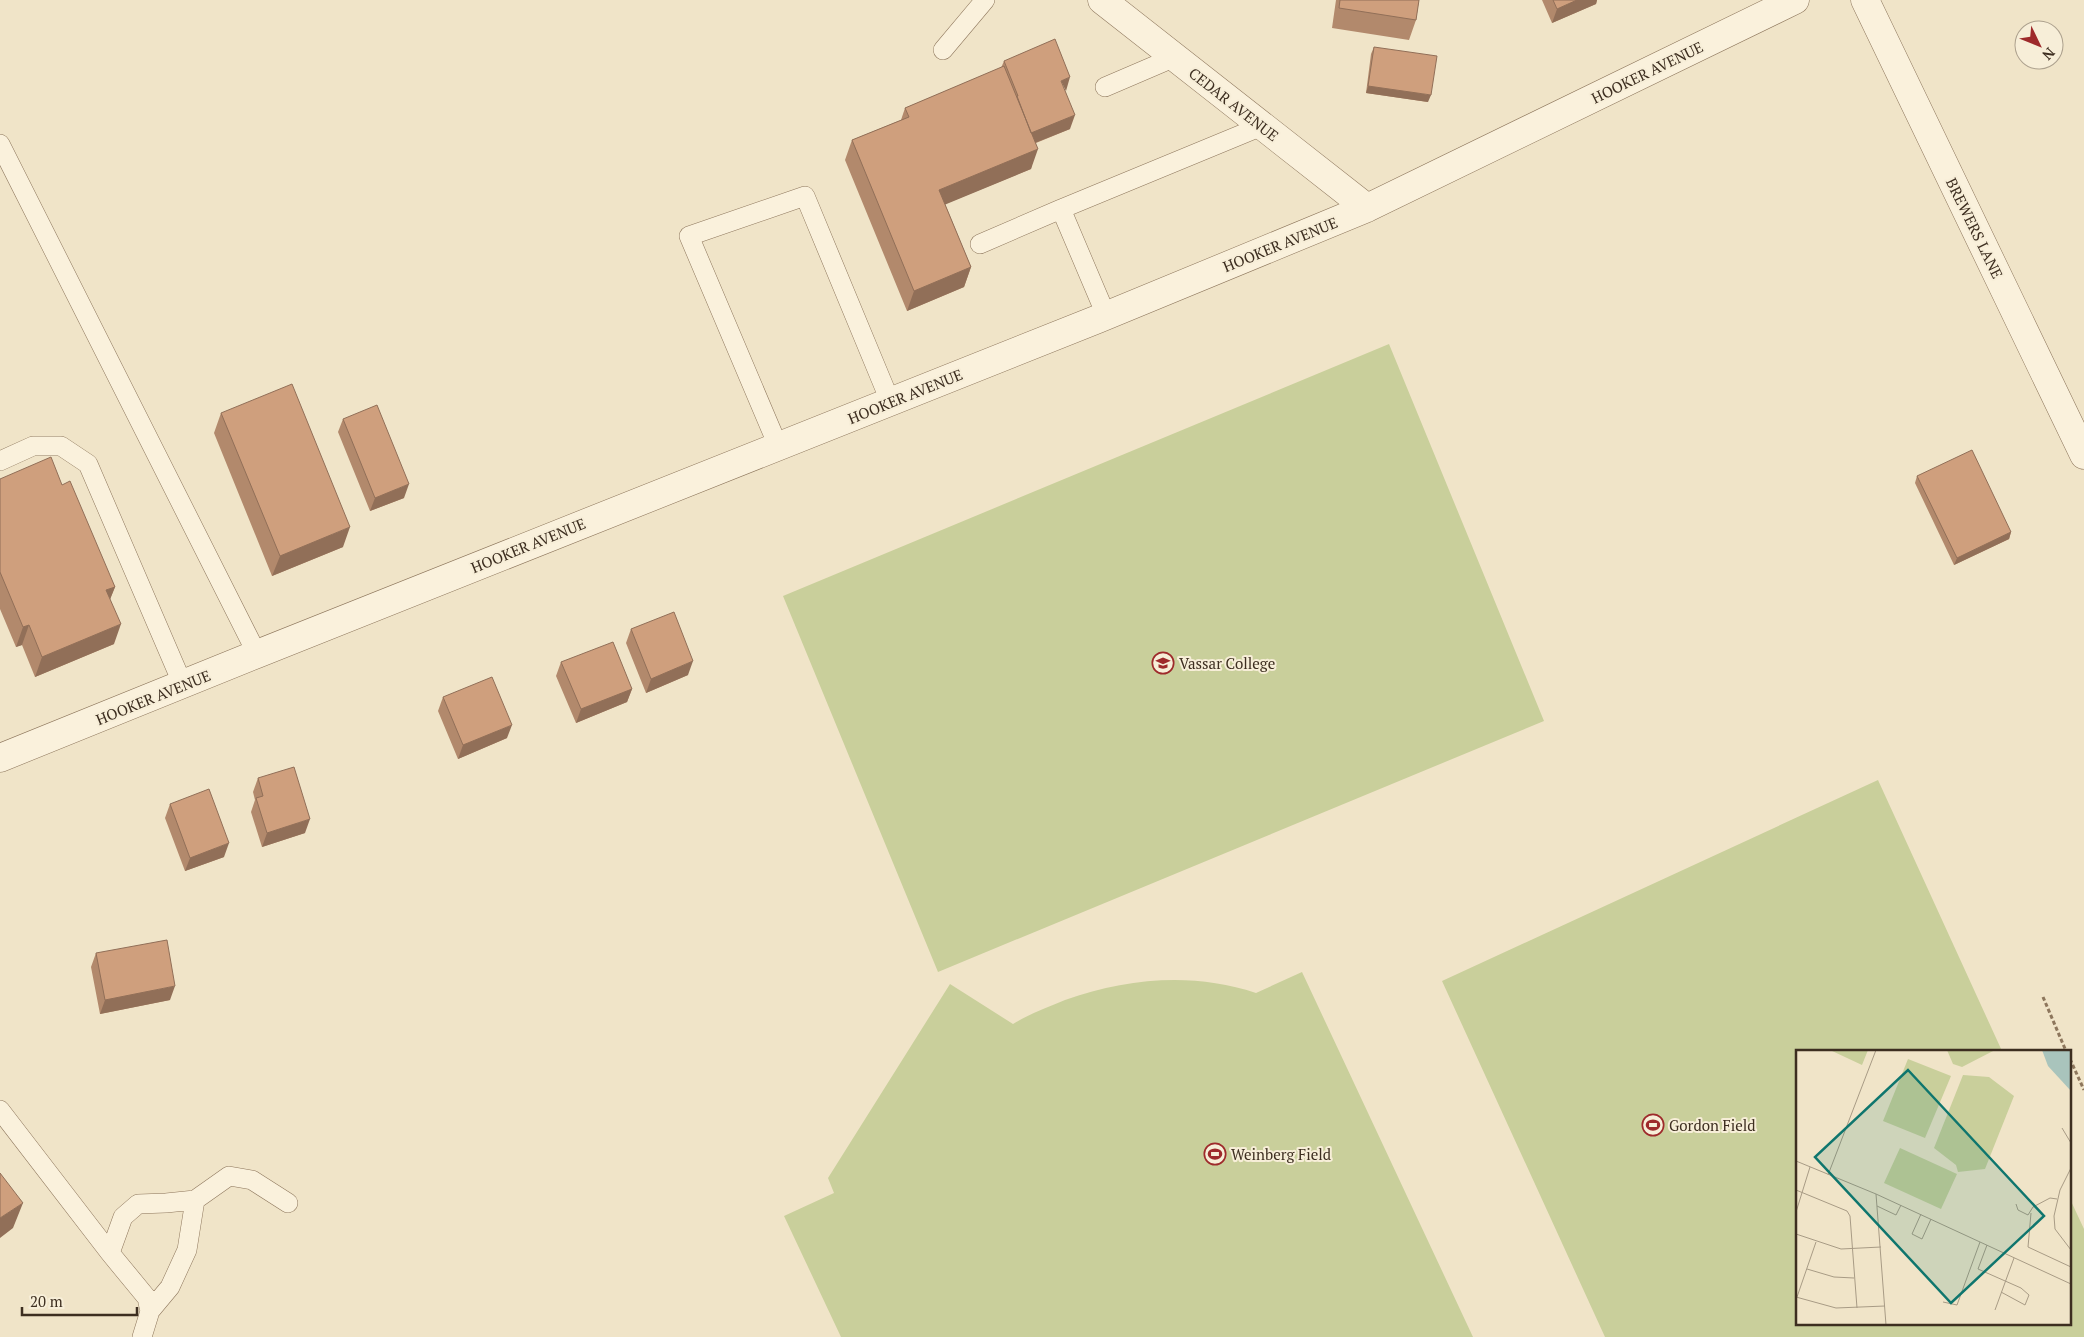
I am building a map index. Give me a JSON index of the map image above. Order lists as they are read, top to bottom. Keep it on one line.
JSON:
{"streets":{"street":["HOOKER AVENUE","CEDAR AVENUE","BREWERS LANE"]},"crossings":[["HOOKER AVENUE","CEDAR AVENUE"]],"places":{"school or university":["Vassar College"],"sports":["Gordon Field","Weinberg Field"]},"scale_bar":"20 m","north":"bottom right"}
